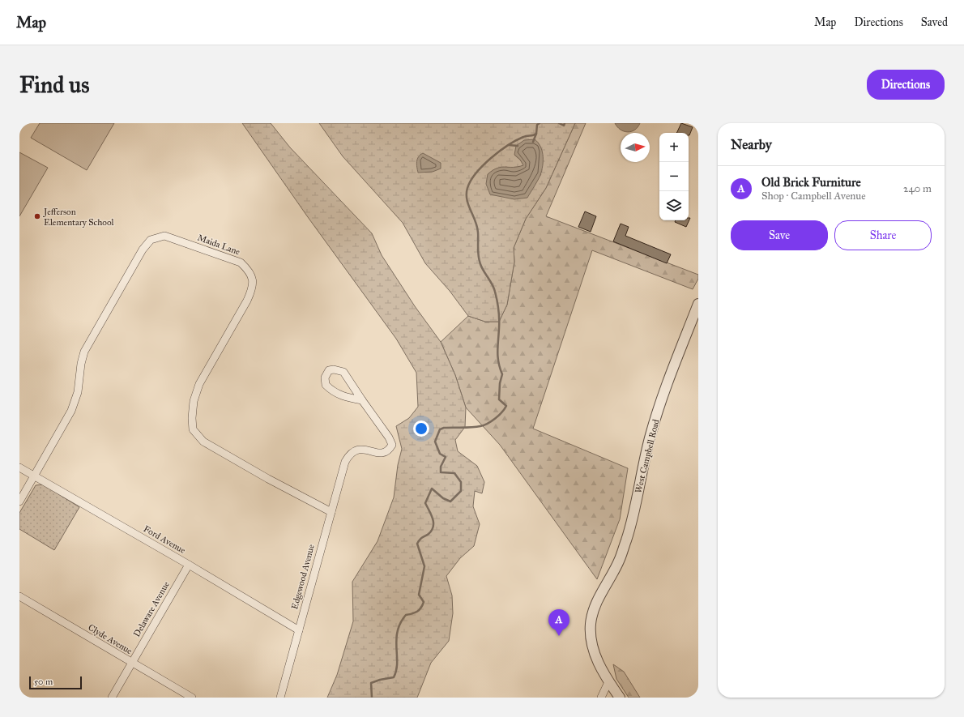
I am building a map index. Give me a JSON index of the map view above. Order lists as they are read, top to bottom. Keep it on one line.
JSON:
{"streets":{"street":["Maida Lane","West Campbell Road","Ford Avenue","Edgewood Avenue","Delaware Avenue","Clyde Avenue"]},"crossings":[["Maida Lane","Ford Avenue"],["Maida Lane","Edgewood Avenue"],["Ford Avenue","Edgewood Avenue"],["Ford Avenue","Delaware Avenue"],["Delaware Avenue","Clyde Avenue"]],"places":["Jefferson Elementary School"],"scale_bar":"50 m","north":"right","page":{"header":"Map","nav":["Map","Directions","Saved"],"buttons":["Directions",["Save","Share"]],"title":"Find us","heading":"Nearby","map_buttons":["+","−"],"list":[{"mark":"A","name":"Old Brick Furniture","note":"Shop · Campbell Avenue","value":"240 m"}],"pins":"A","scale":"50 m"}}
